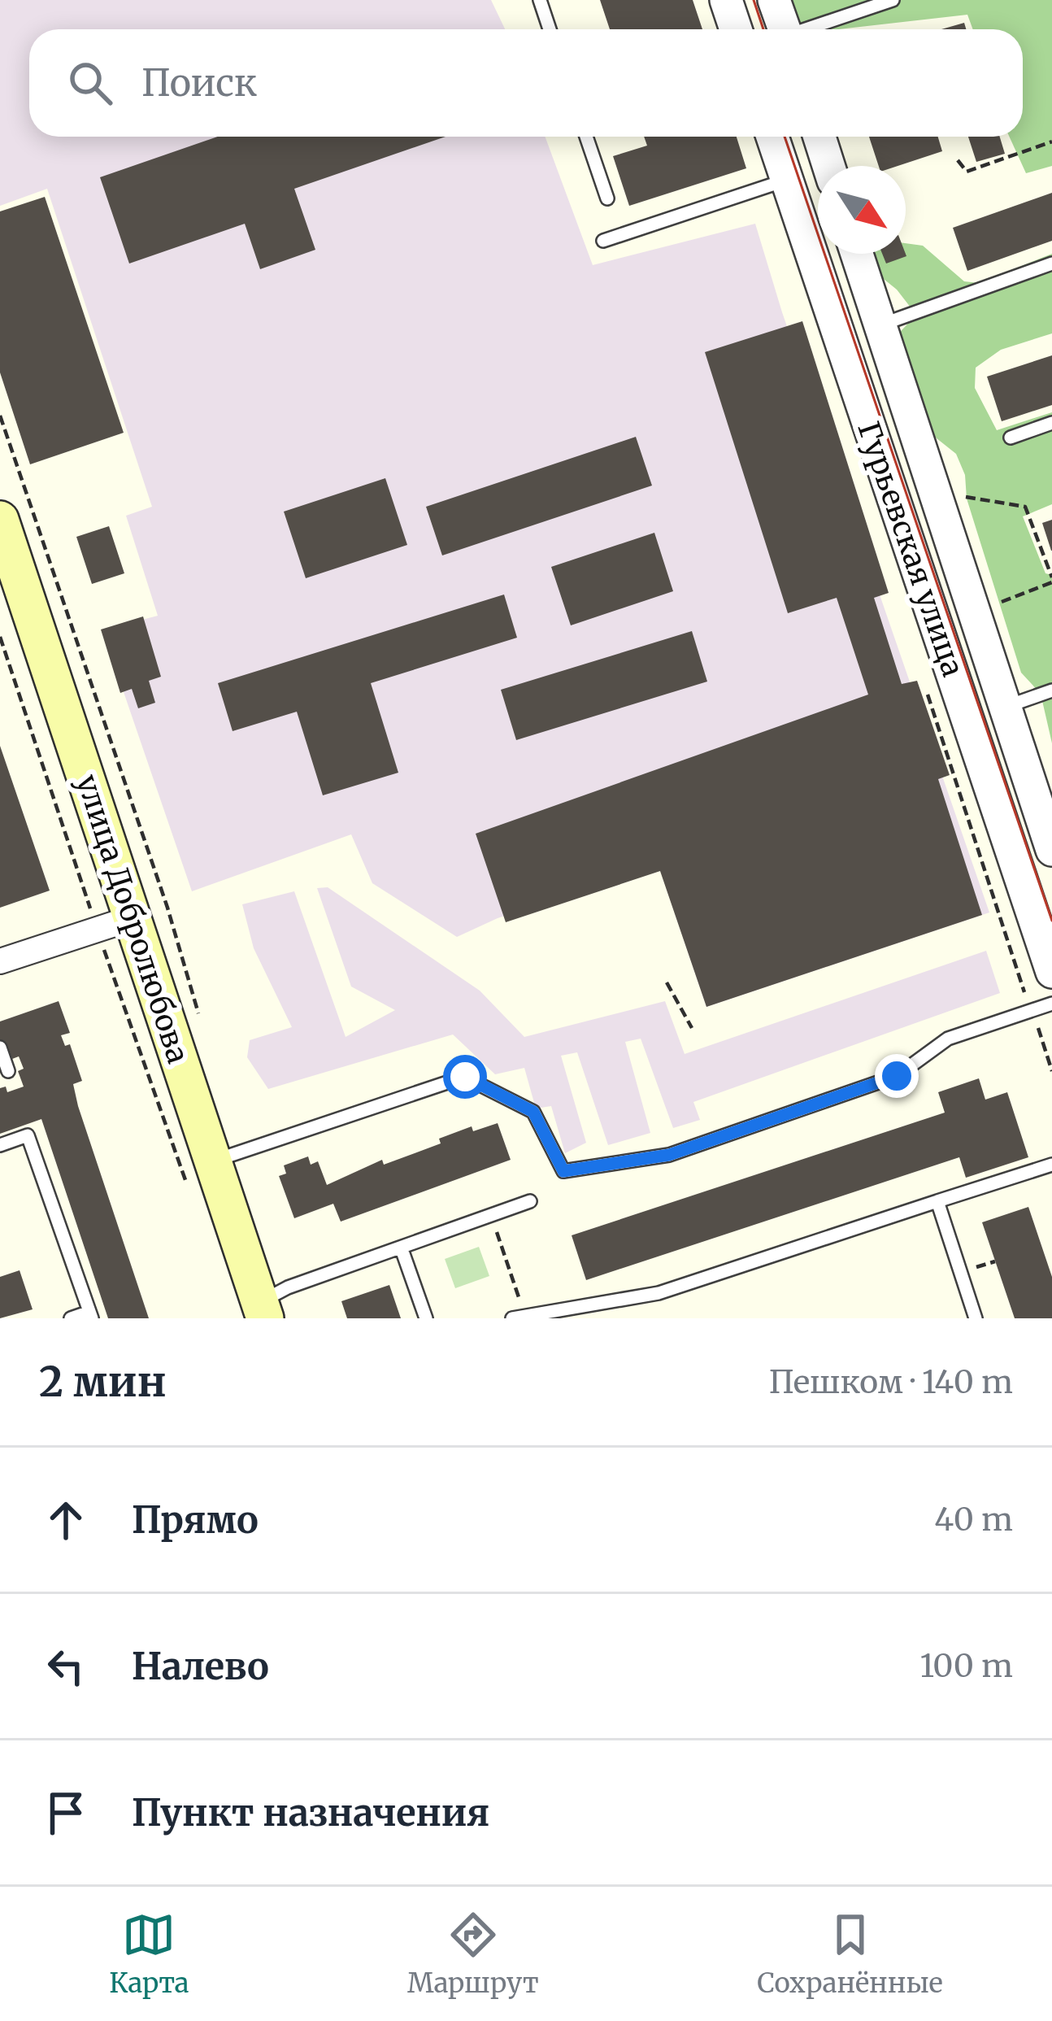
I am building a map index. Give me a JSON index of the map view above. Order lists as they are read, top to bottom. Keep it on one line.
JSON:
{"streets":{"main road":["улица Добролюбова"],"street":["Гурьевская улица"]},"north":"bottom right","page":{"search":"Поиск","heading":["2 мин","Пешком · 140 m"],"list":[["Прямо","40 m"],["Налево","100 m"],"Пункт назначения"],"nav":["Карта","Маршрут","Сохранённые"]}}
